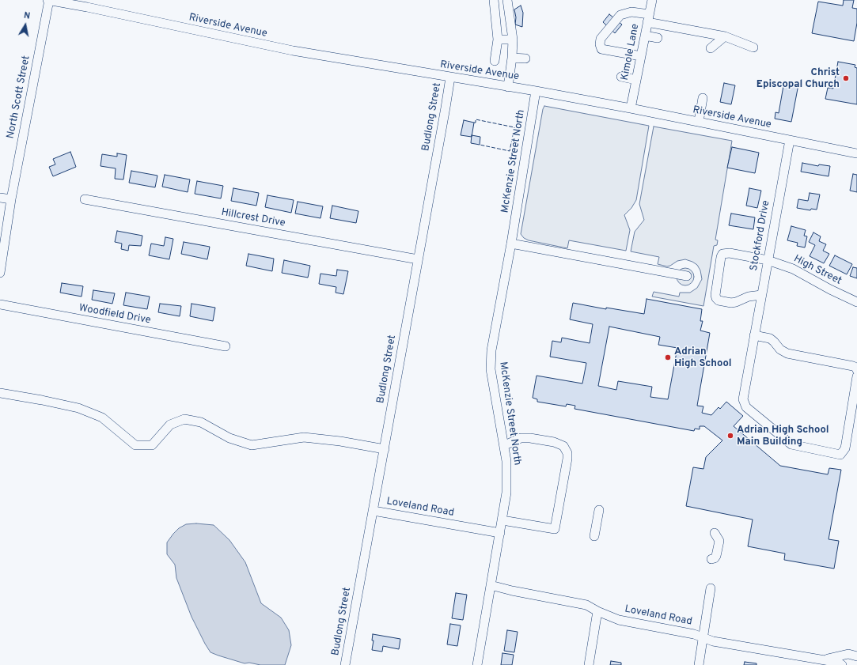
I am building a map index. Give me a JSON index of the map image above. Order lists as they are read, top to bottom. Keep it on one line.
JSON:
{"streets":{"street":["Riverside Avenue","Kimole Lane","North Scott Street","Budlong Street","McKenzie Street North","Hillcrest Drive","Stockford Drive","High Street","Woodfield Drive","Loveland Road"]},"crossings":[["Riverside Avenue","Kimole Lane"],["Riverside Avenue","North Scott Street"],["Riverside Avenue","Budlong Street"],["Riverside Avenue","McKenzie Street North"],["Riverside Avenue","Stockford Drive"],["Budlong Street","Hillcrest Drive"],["Budlong Street","Loveland Road"],["McKenzie Street North","Loveland Road"],["Stockford Drive","High Street"]],"places":["Christ Episcopal Church","Adrian High School","Adrian High School Main Building"],"north":"top"}
